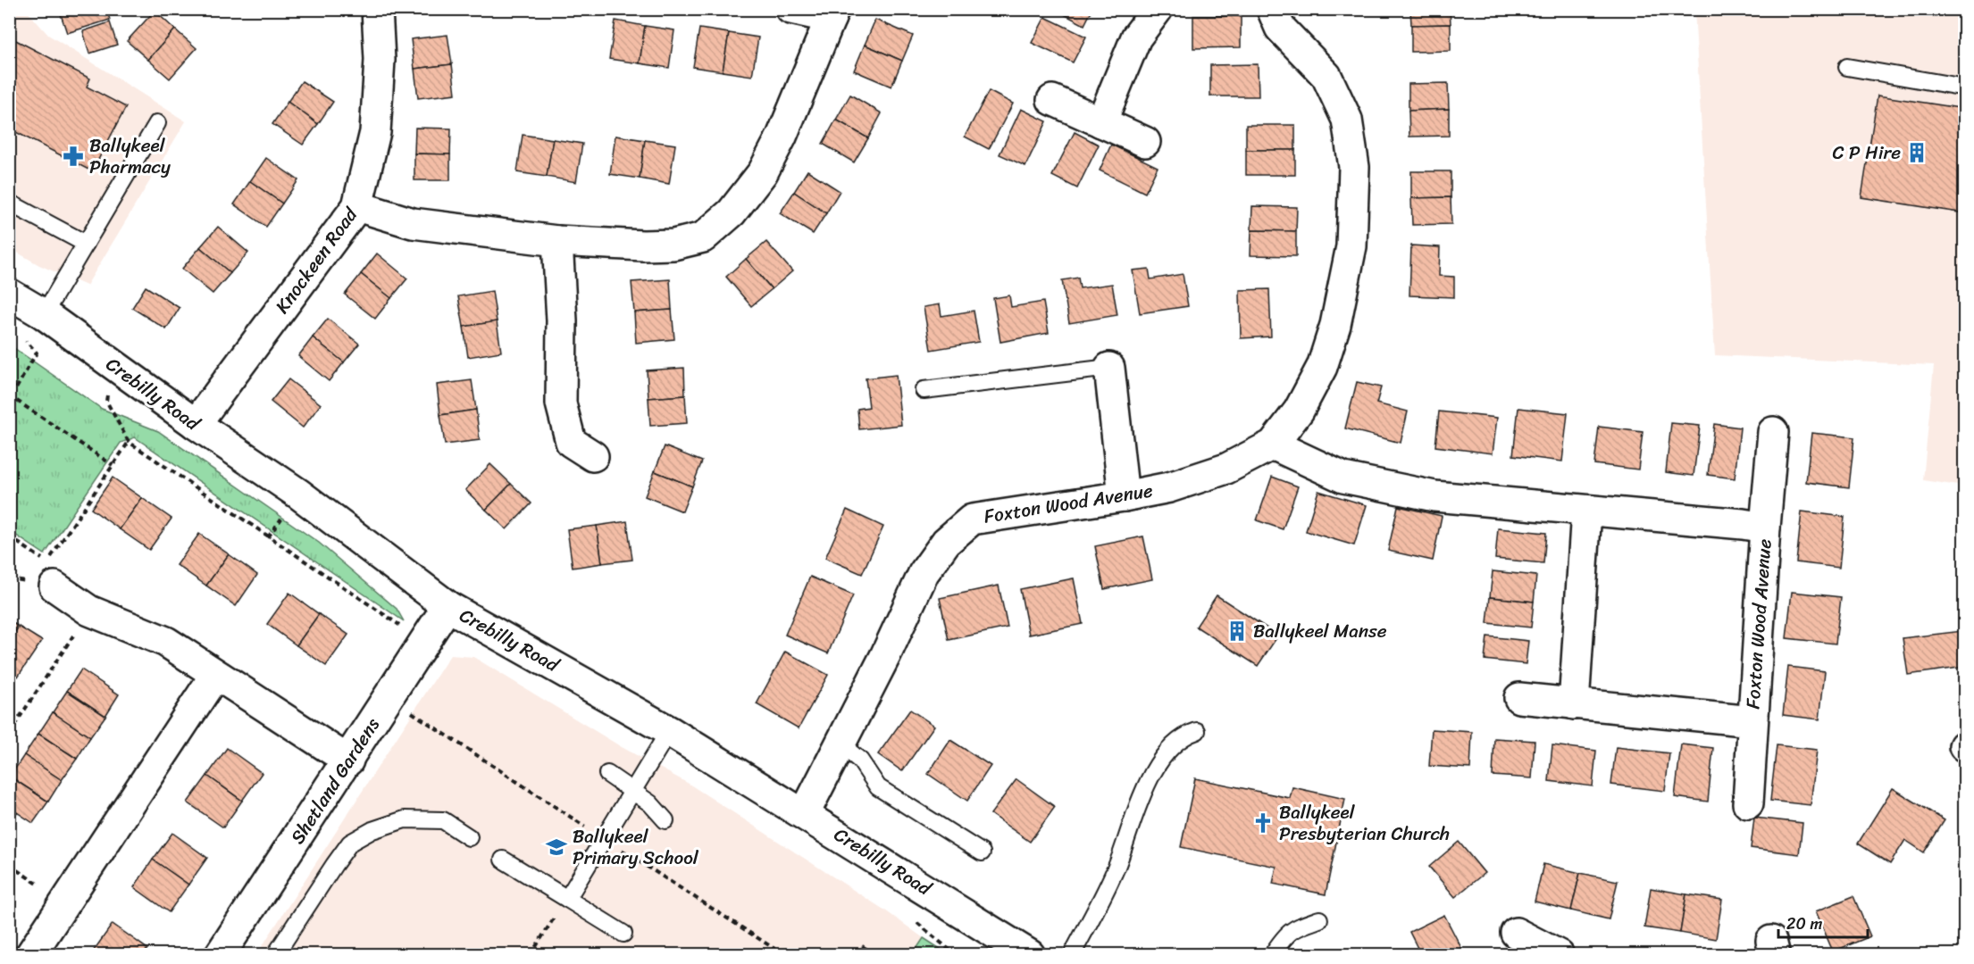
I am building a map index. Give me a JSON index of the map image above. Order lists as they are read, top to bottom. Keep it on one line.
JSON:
{"streets":{"street":["Knockeen Road","Crebilly Road","Foxton Wood Avenue","Shetland Gardens"]},"crossings":[["Knockeen Road","Crebilly Road"],["Crebilly Road","Foxton Wood Avenue"],["Crebilly Road","Shetland Gardens"]],"places":{"building":["C P Hire","Ballykeel Manse"],"pharmacy":["Ballykeel Pharmacy"],"church":["Ballykeel Presbyterian Church"],"school or university":["Ballykeel Primary School"]},"scale_bar":"20 m"}
